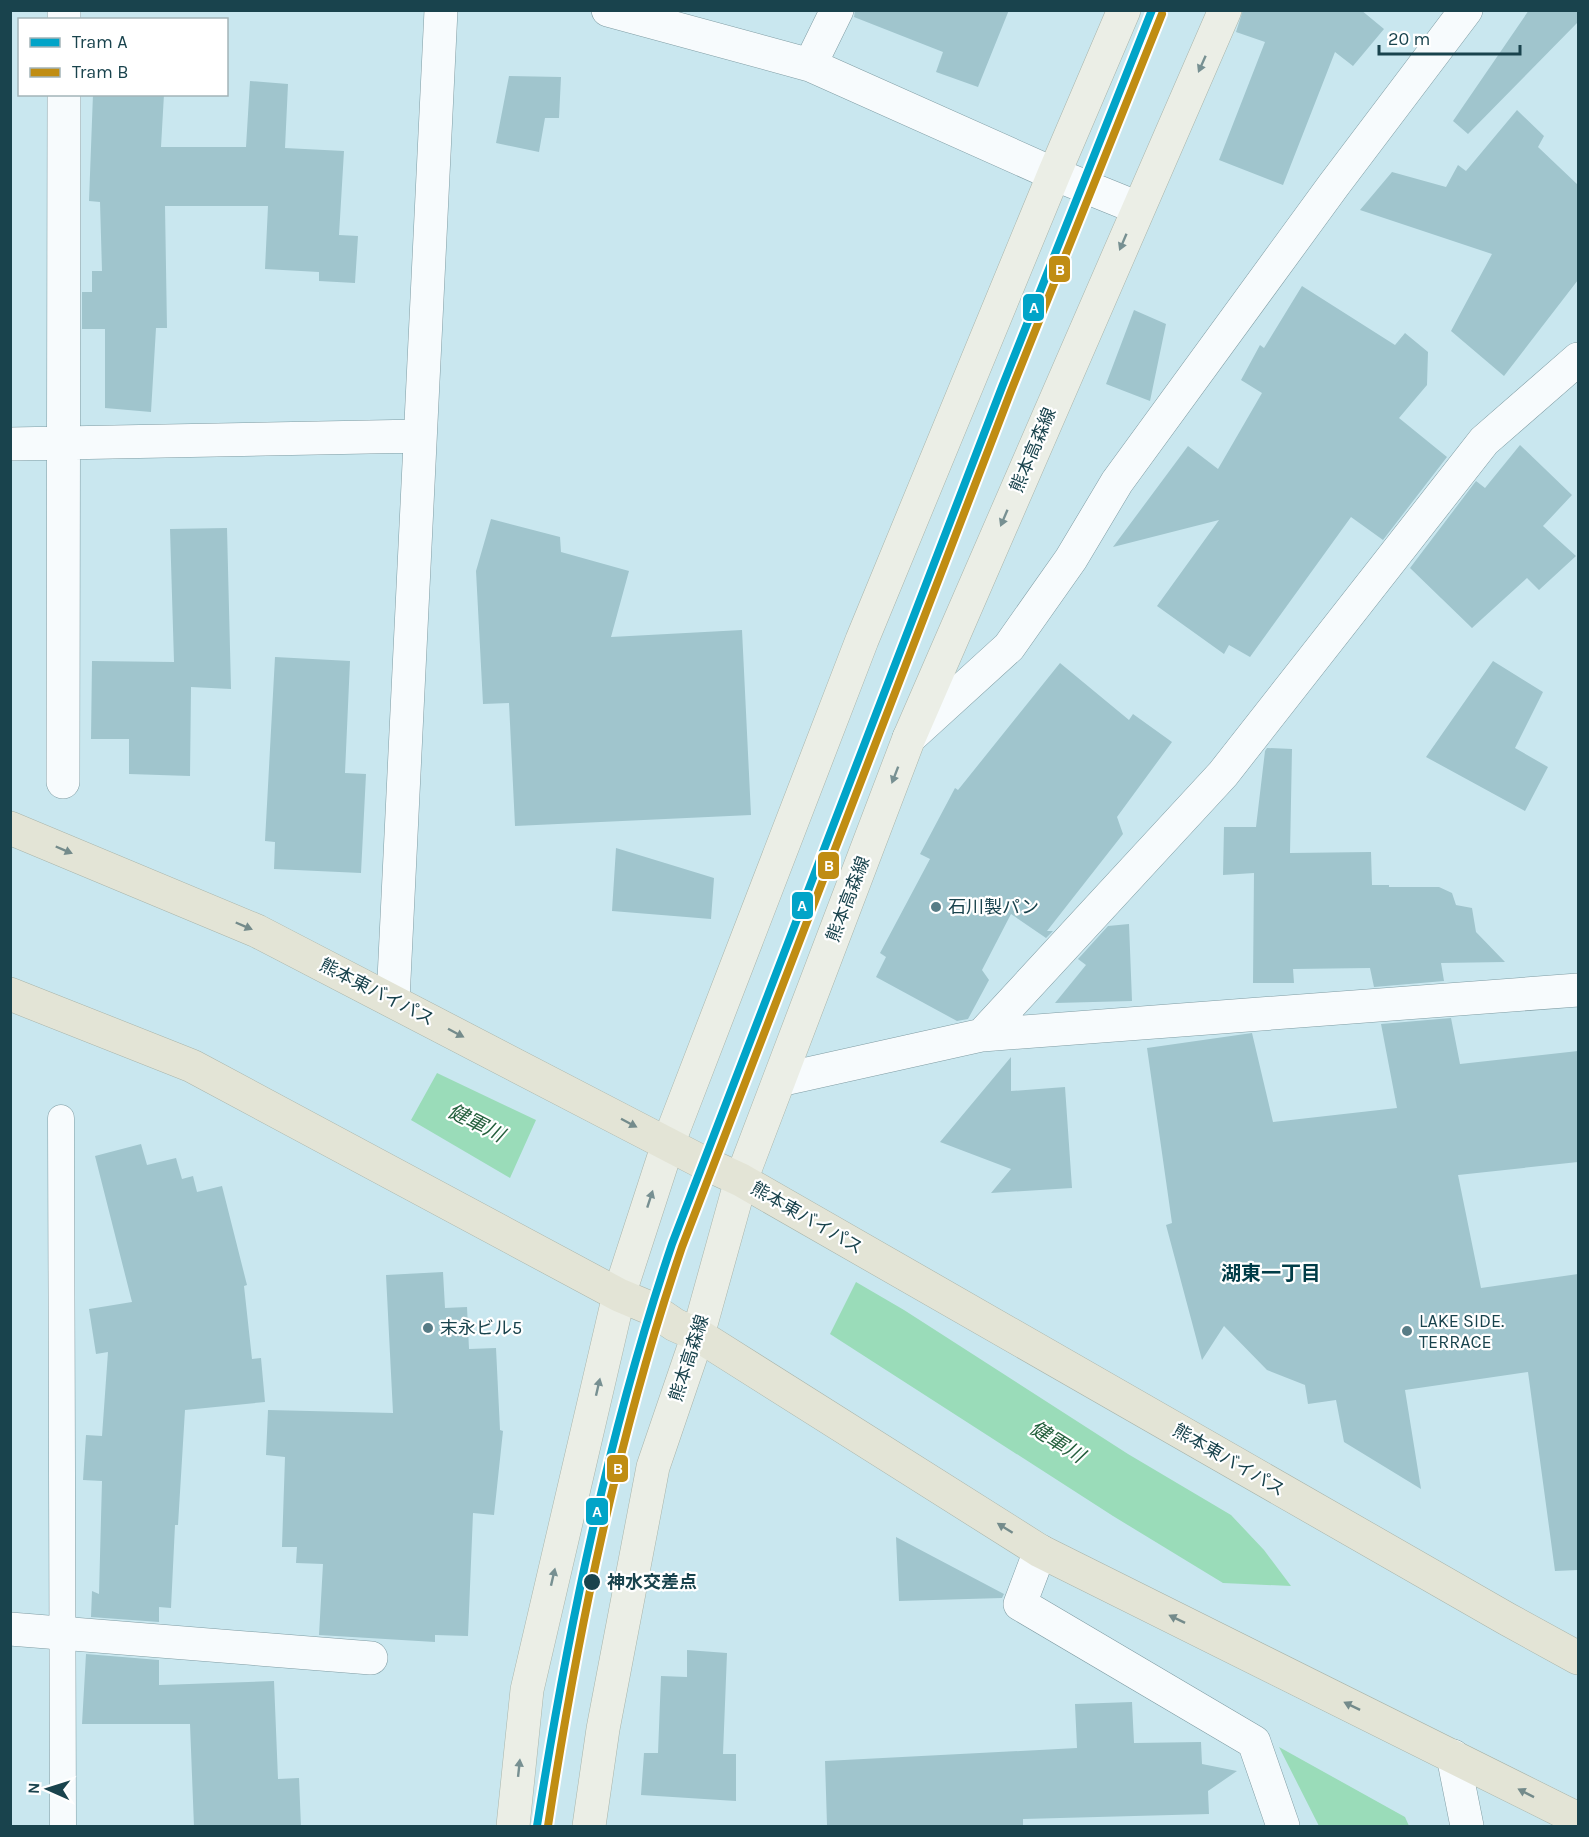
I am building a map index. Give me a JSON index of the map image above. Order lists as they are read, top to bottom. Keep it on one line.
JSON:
{"streets":{"highway":["熊本東バイパス"],"main road":["熊本高森線"]},"crossings":[["熊本高森線","熊本東バイパス"]],"districts":["湖東一丁目"],"water":["健軍川"],"places":["石川製パン","末永ビル5","LAKE SIDE. TERRACE","神水交差点"],"lines":["tram line A","tram line B"],"legend":["Tram A","Tram B"],"scale_bar":"20 m","north":"left"}
